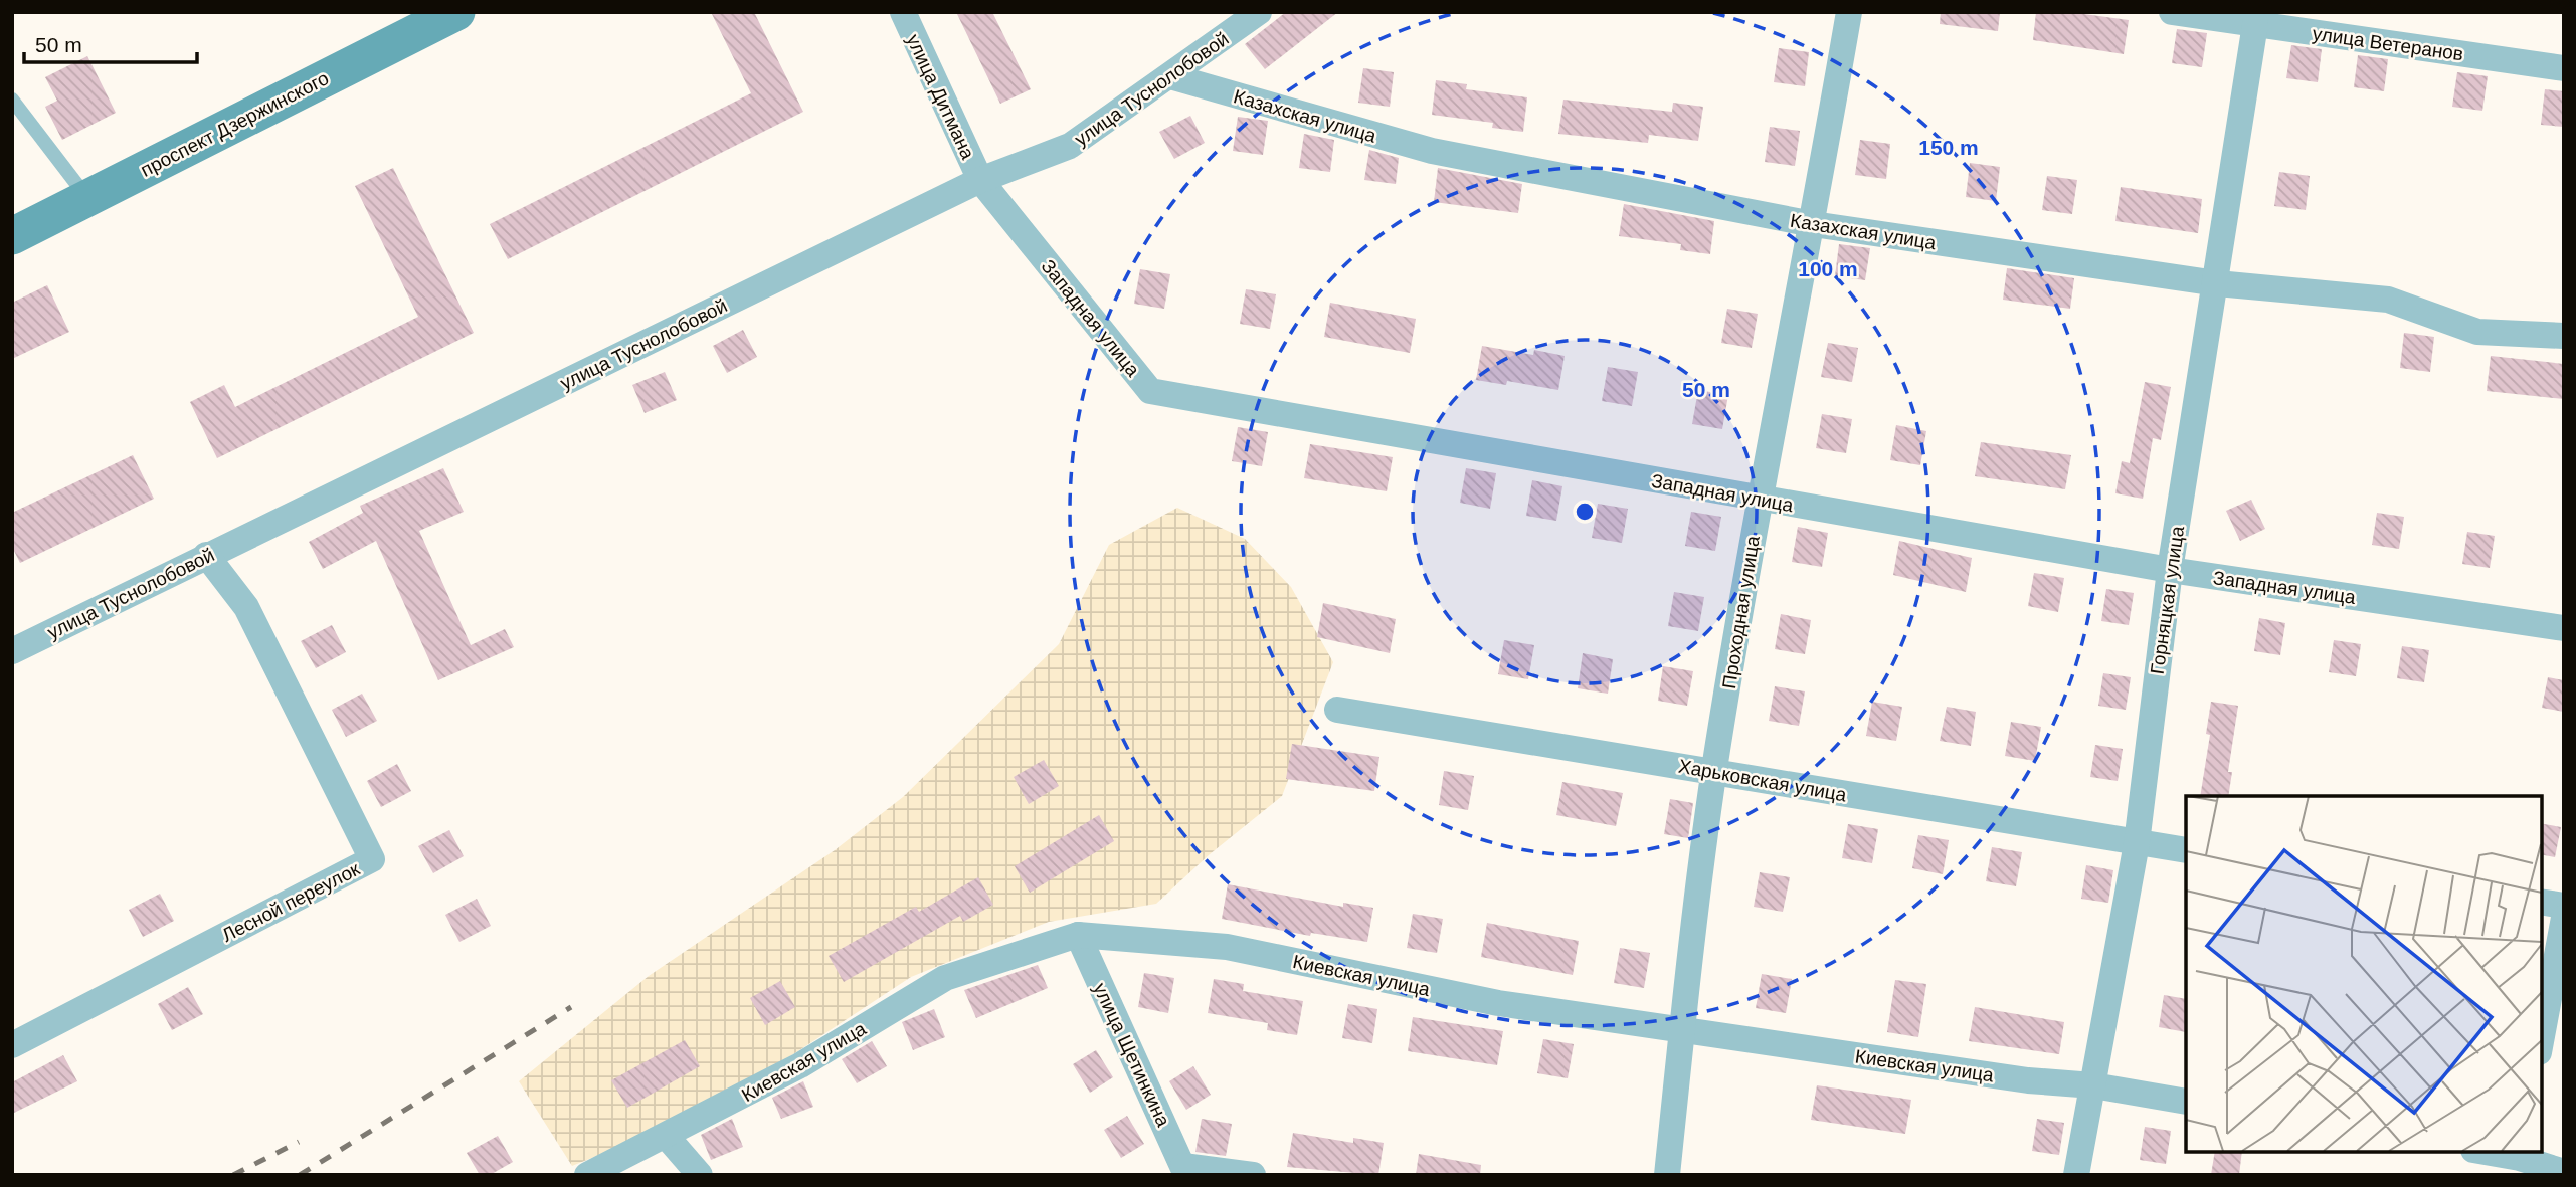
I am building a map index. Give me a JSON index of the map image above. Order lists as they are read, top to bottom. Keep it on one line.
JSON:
{"streets":{"street":["улица Ветеранов","улица Туснолобовой","улица Дитмана","Казахская улица","проспект Дзержинского","Западная улица","Горняцкая улица","Проходная улица","Харьковская улица","Лесной переулок","Киевская улица","улица Щетинкина"]},"crossings":[["улица Ветеранов","Горняцкая улица"],["улица Туснолобовой","улица Дитмана"],["улица Туснолобовой","Казахская улица"],["улица Туснолобовой","Западная улица"],["улица Туснолобовой","Лесной переулок"],["улица Дитмана","Западная улица"],["Казахская улица","Горняцкая улица"],["Казахская улица","Проходная улица"],["Западная улица","Горняцкая улица"],["Западная улица","Проходная улица"],["Горняцкая улица","Харьковская улица"],["Горняцкая улица","Киевская улица"],["Проходная улица","Харьковская улица"],["Проходная улица","Киевская улица"],["Киевская улица","улица Щетинкина"]],"scale_bar":"50 m","rings":["150 m","100 m","50 m"]}
